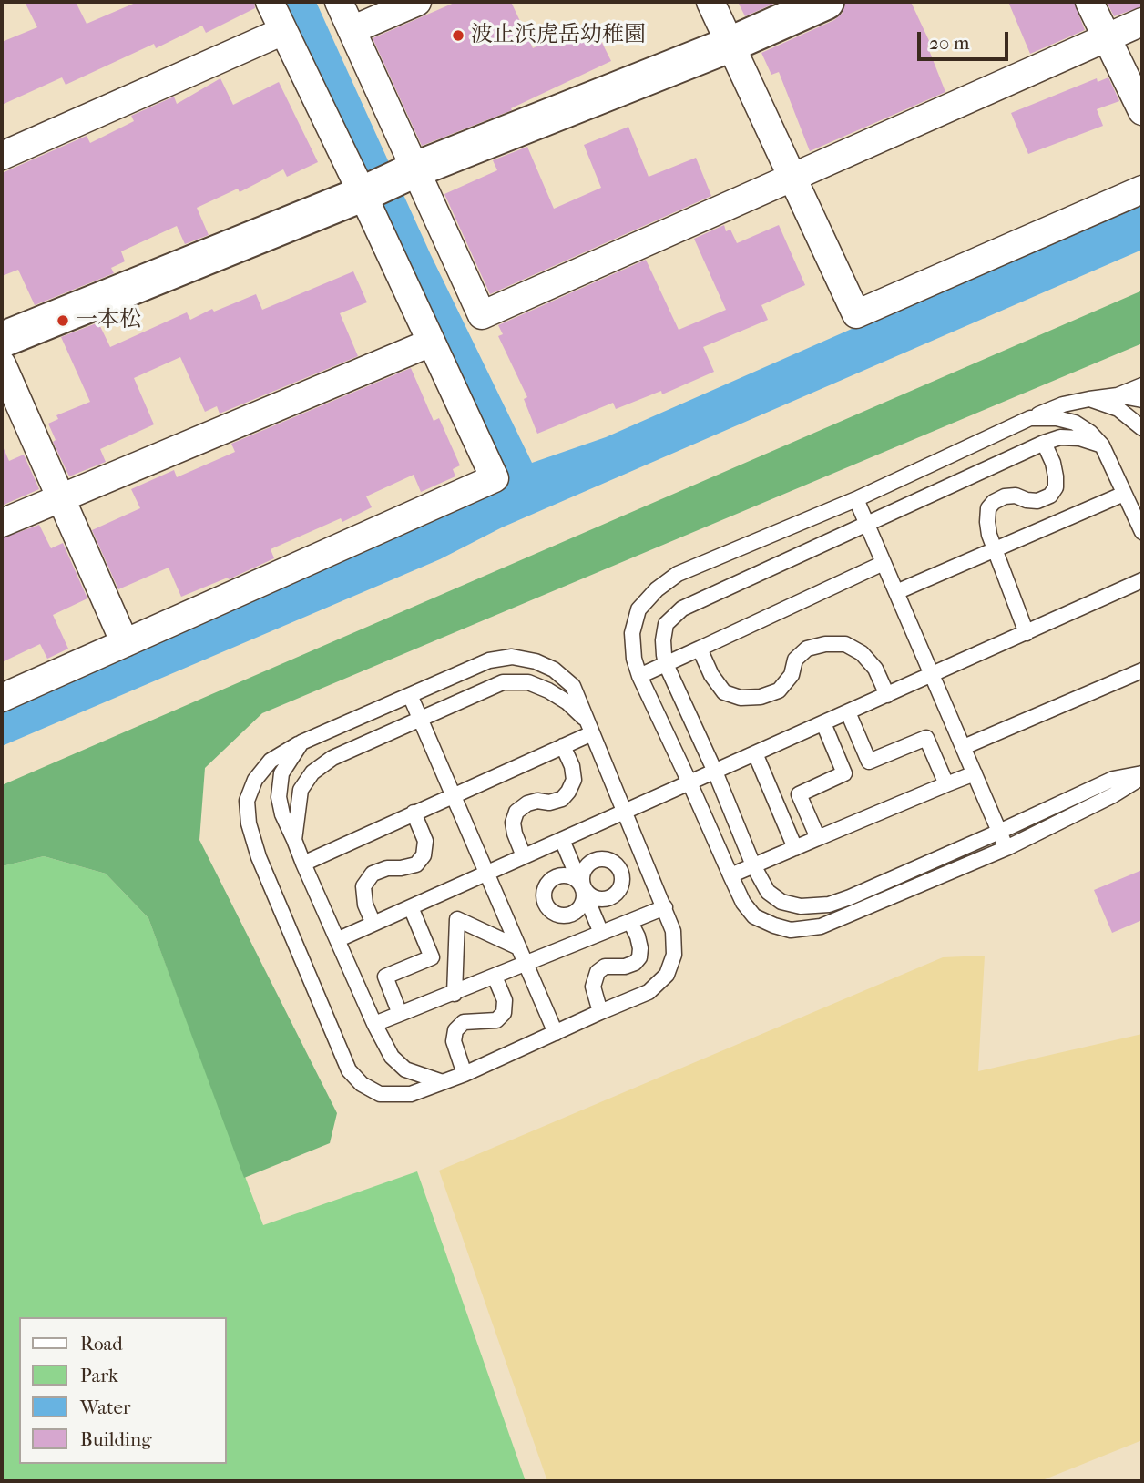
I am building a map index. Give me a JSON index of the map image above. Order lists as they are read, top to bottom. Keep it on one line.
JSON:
{"places":["波止浜虎岳幼稚園","一本松"],"legend":["Road","Park","Water","Building"],"scale_bar":"20 m"}
